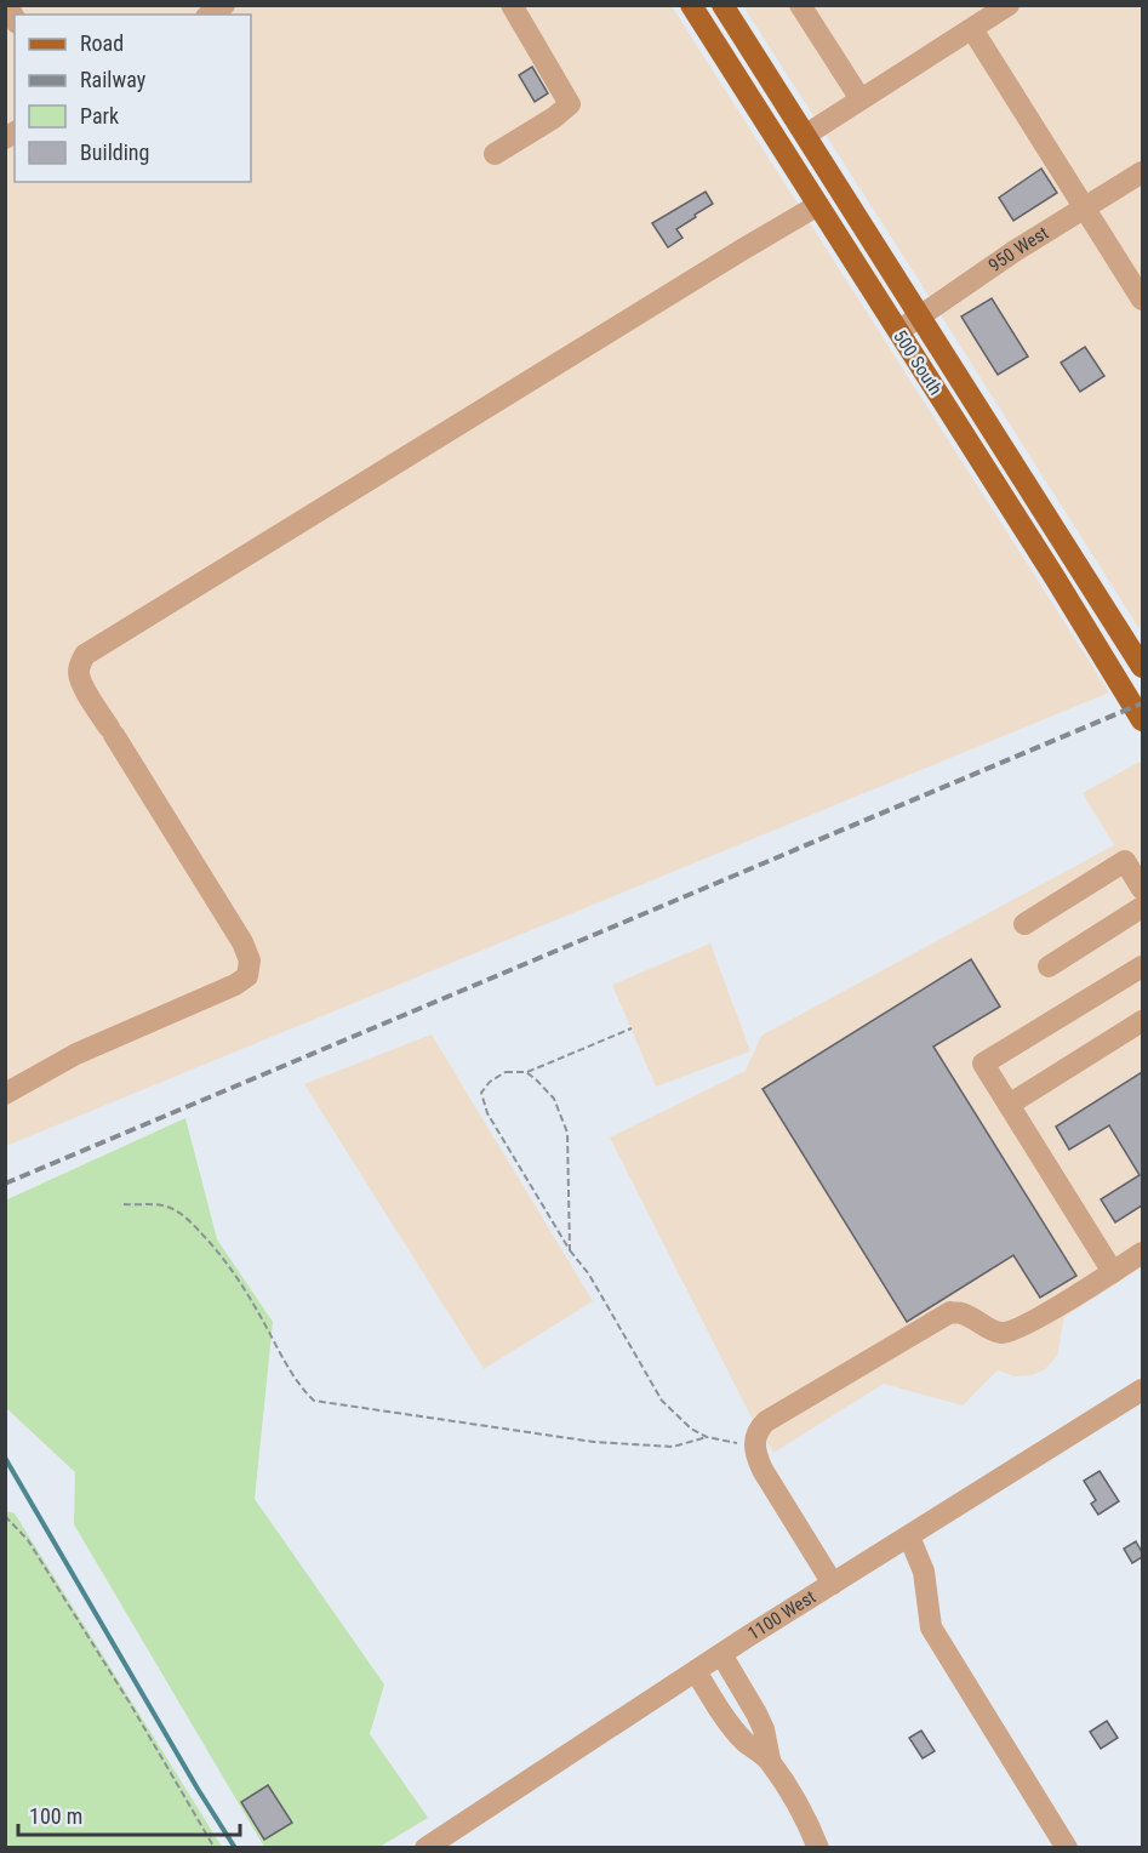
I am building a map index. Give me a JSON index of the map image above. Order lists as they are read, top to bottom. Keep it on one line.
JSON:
{"streets":{"main road":["500 South"],"street":["950 West","1100 West"]},"crossings":[["950 West","500 South"]],"legend":["Road","Railway","Park","Building"],"scale_bar":"100 m"}
